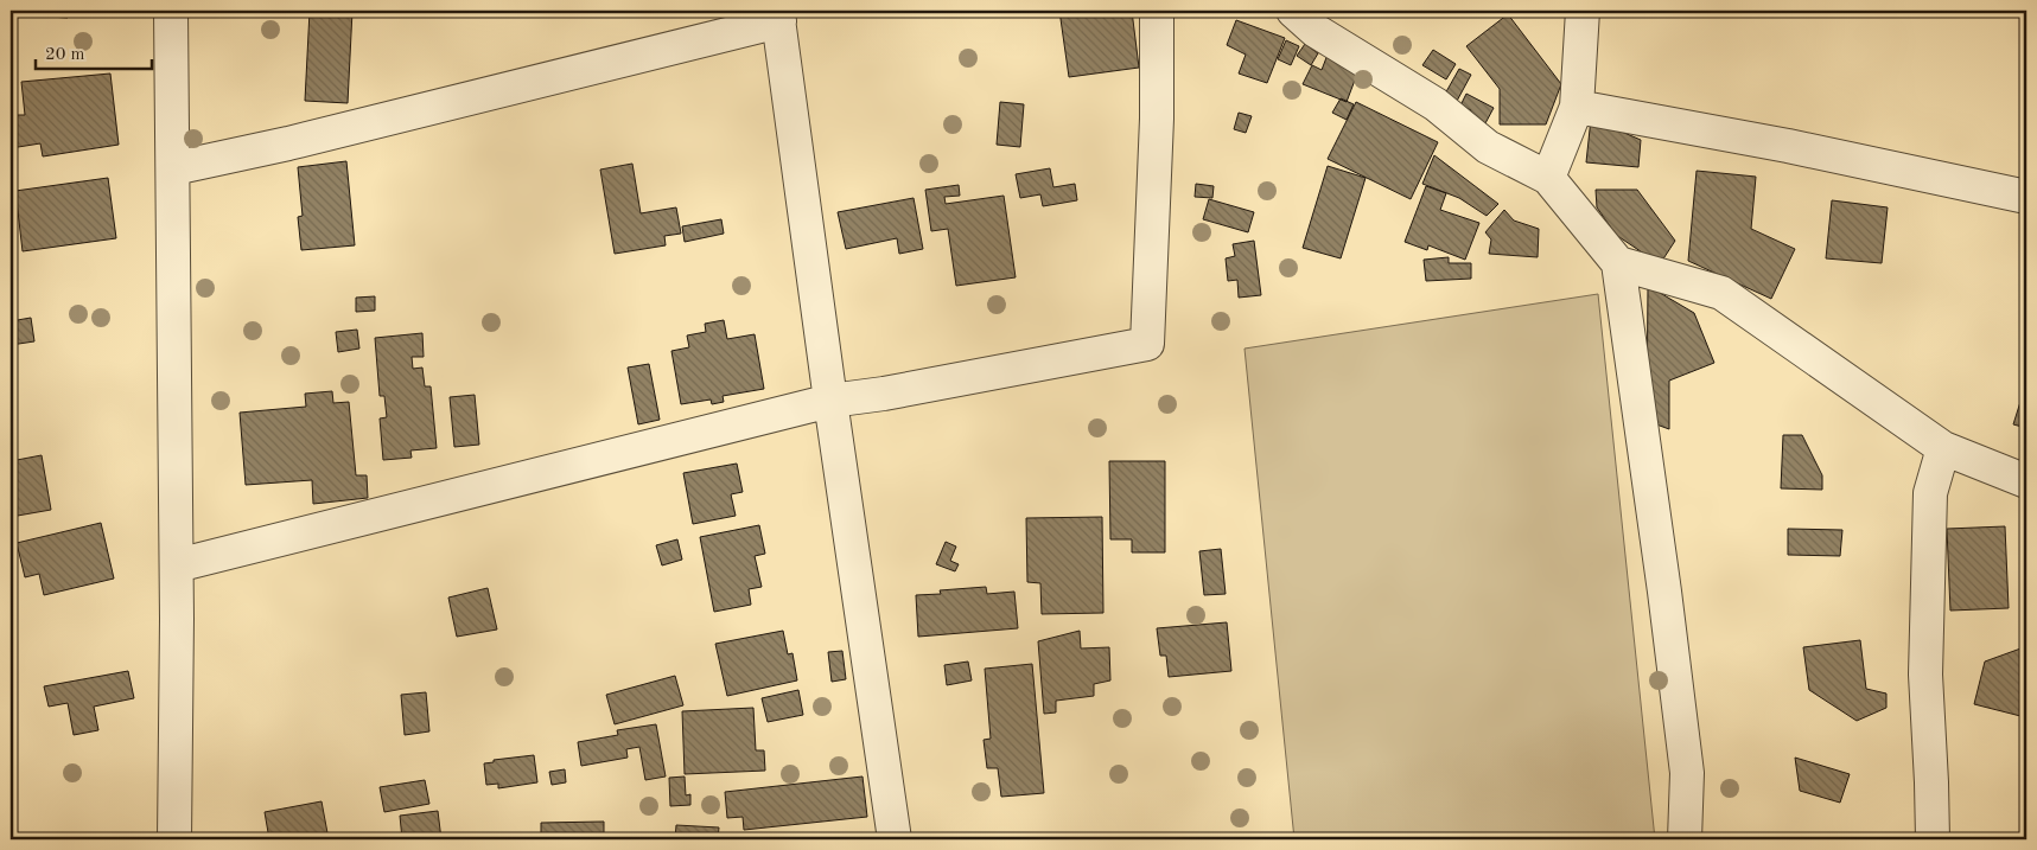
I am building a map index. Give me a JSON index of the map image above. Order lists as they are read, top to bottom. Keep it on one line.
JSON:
{"scale_bar":"20 m"}
